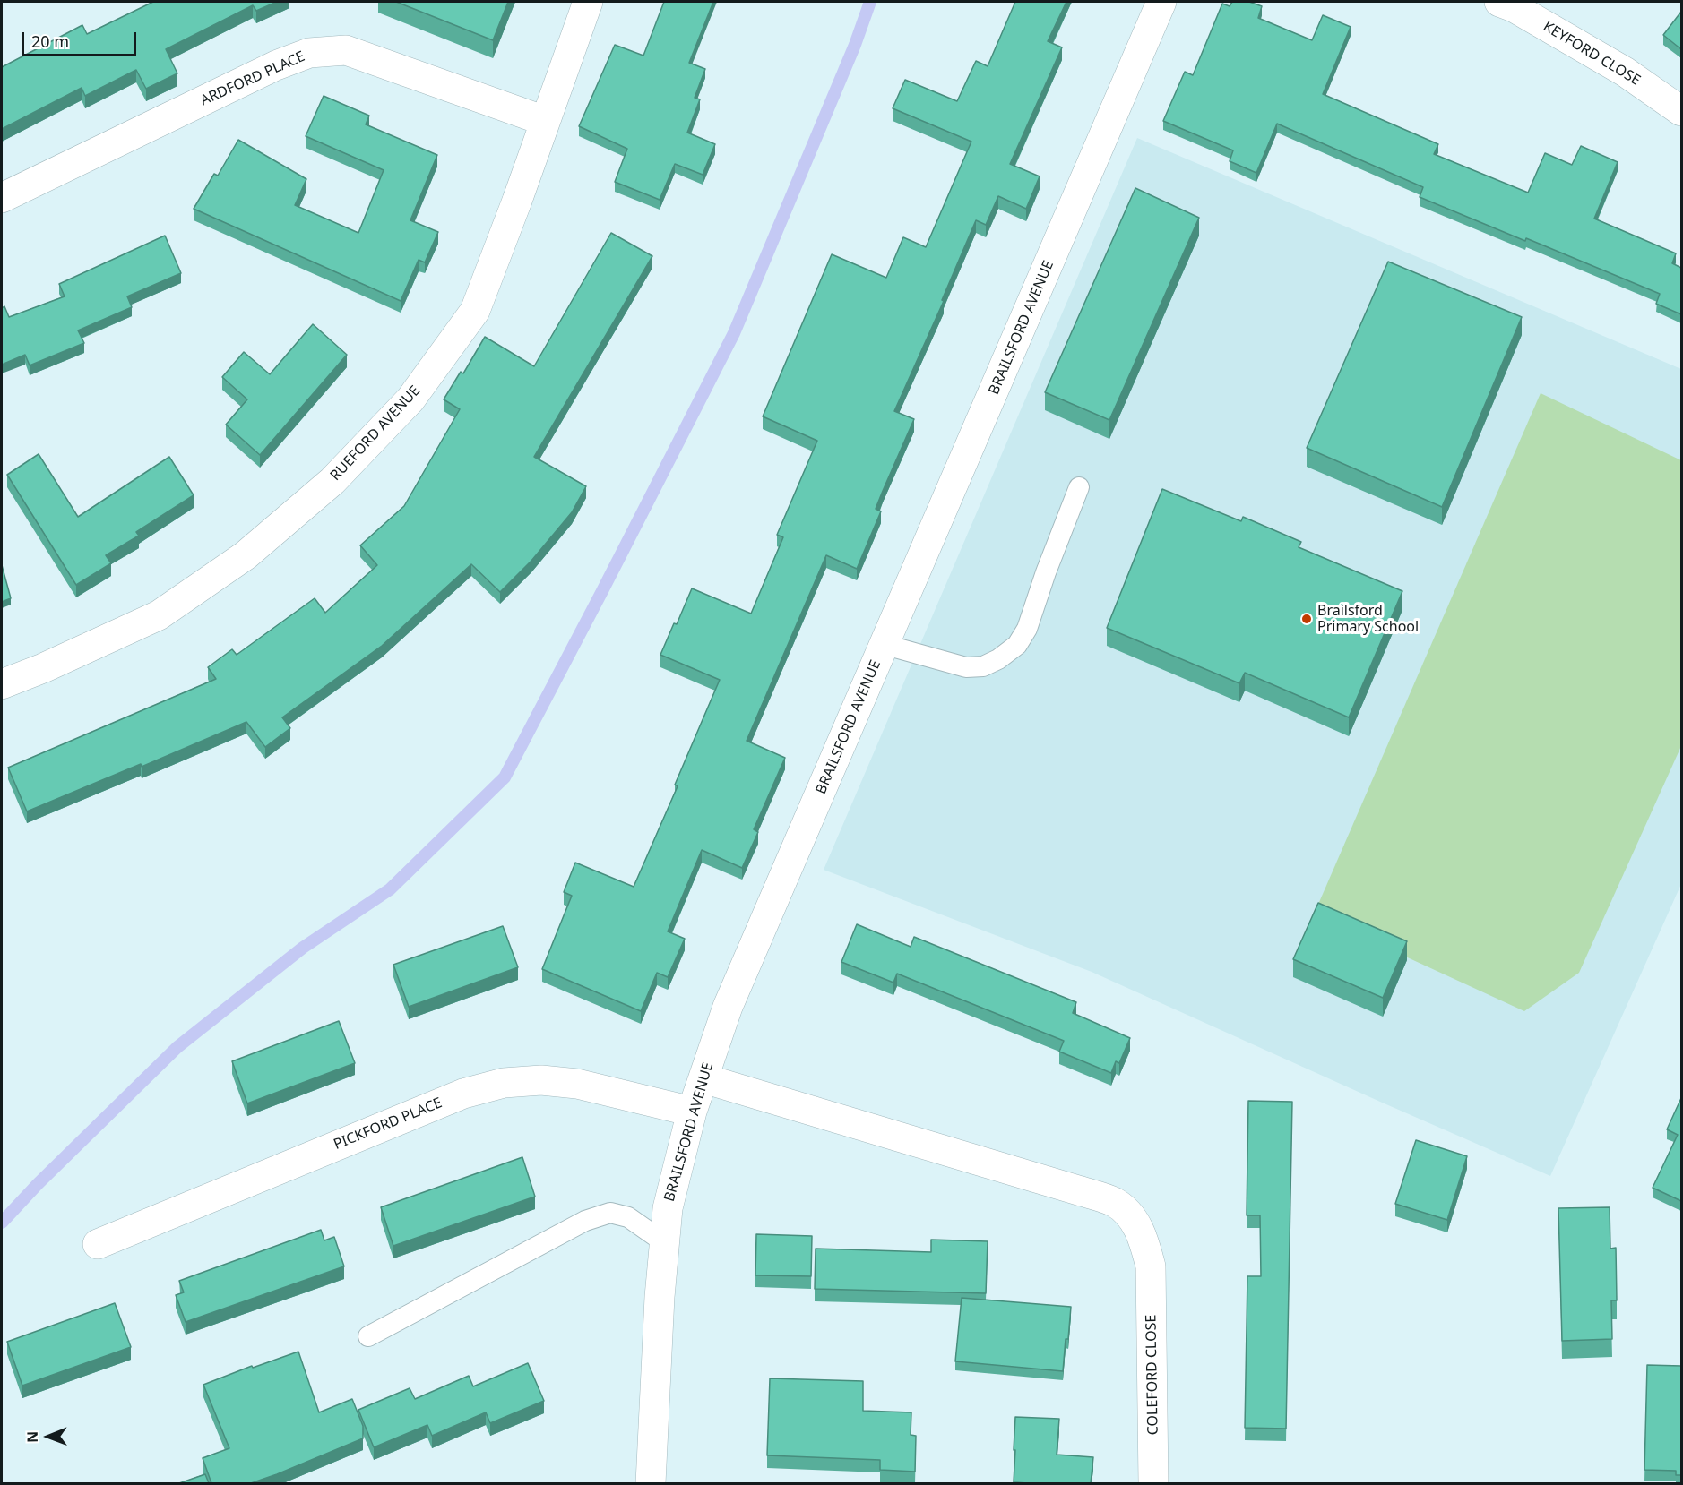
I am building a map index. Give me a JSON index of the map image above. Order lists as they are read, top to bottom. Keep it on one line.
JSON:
{"streets":{"street":["KEYFORD CLOSE","ARDFORD PLACE","BRAILSFORD AVENUE","RUEFORD AVENUE","PICKFORD PLACE","COLEFORD CLOSE"]},"crossings":[["ARDFORD PLACE","RUEFORD AVENUE"],["BRAILSFORD AVENUE","PICKFORD PLACE"],["BRAILSFORD AVENUE","COLEFORD CLOSE"]],"places":["Brailsford Primary School"],"scale_bar":"20 m","north":"left"}
